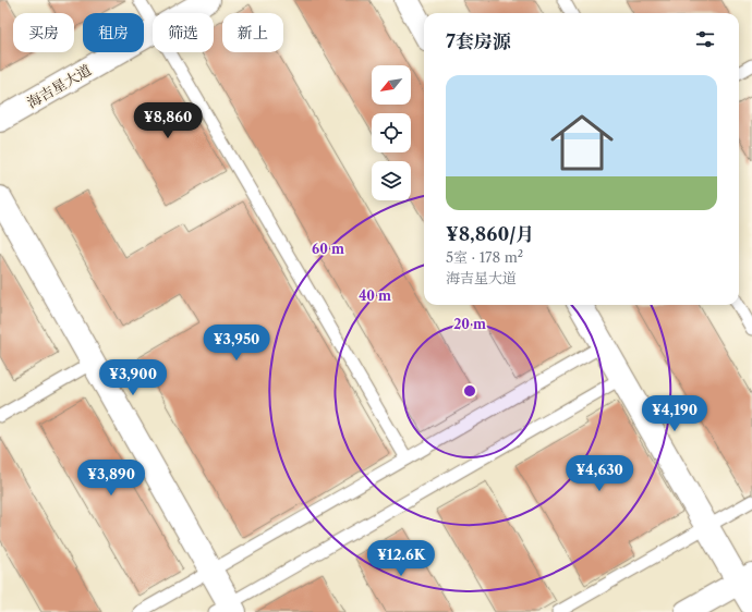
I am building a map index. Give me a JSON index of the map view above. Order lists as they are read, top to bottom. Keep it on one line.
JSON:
{"streets":{"street":["海吉星大道"]},"north":"bottom left","page":{"chip":["买房","租房","筛选","新上"],"heading":"7套房源","list":[{"name":"¥8,860/月","note":"5室 · 178 m² · 海吉星大道"}],"price":["¥8,860","¥3,950","¥3,900","¥4,190","¥4,630","¥3,890","¥12.6K"]},"rings":["60 m","40 m","20 m"]}
